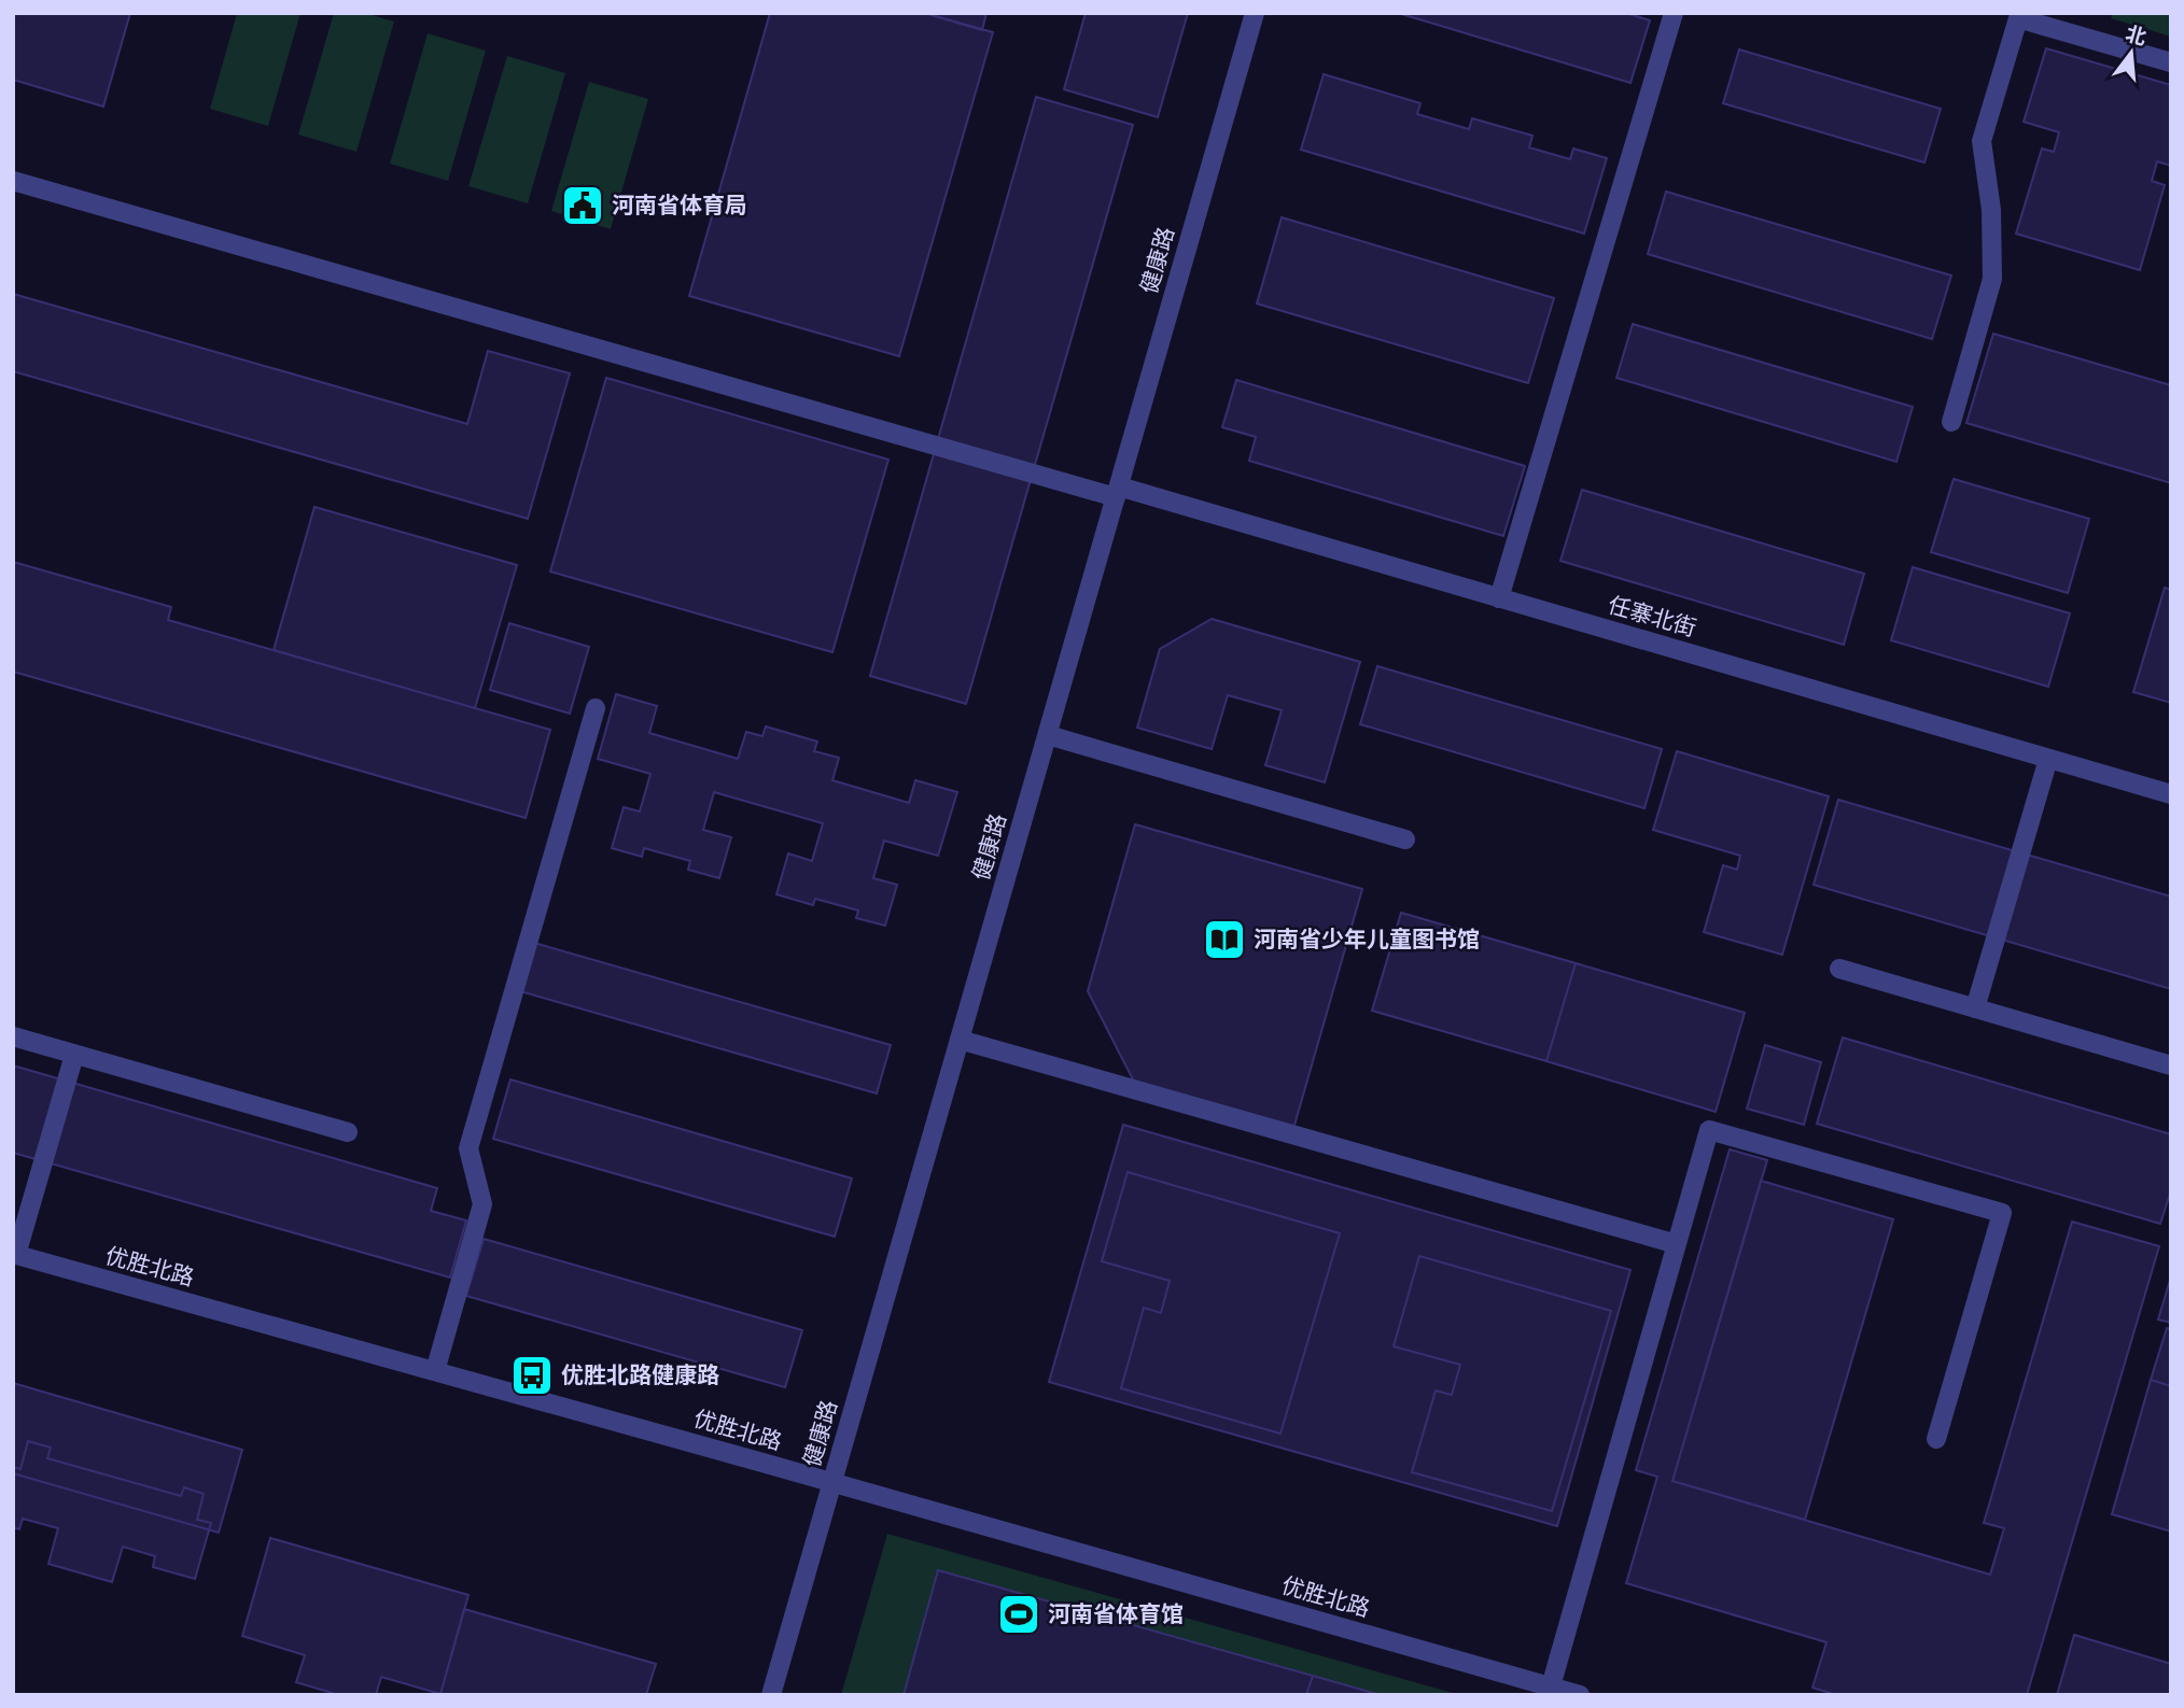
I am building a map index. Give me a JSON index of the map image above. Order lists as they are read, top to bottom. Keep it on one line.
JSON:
{"streets":{"street":["健康路","任寨北街","优胜北路"]},"crossings":[["健康路","任寨北街"],["健康路","优胜北路"]],"places":{"public building":["河南省体育局"],"library":["河南省少年儿童图书馆"],"bus stop":["优胜北路健康路"],"sports":["河南省体育馆"]},"north":"top"}
